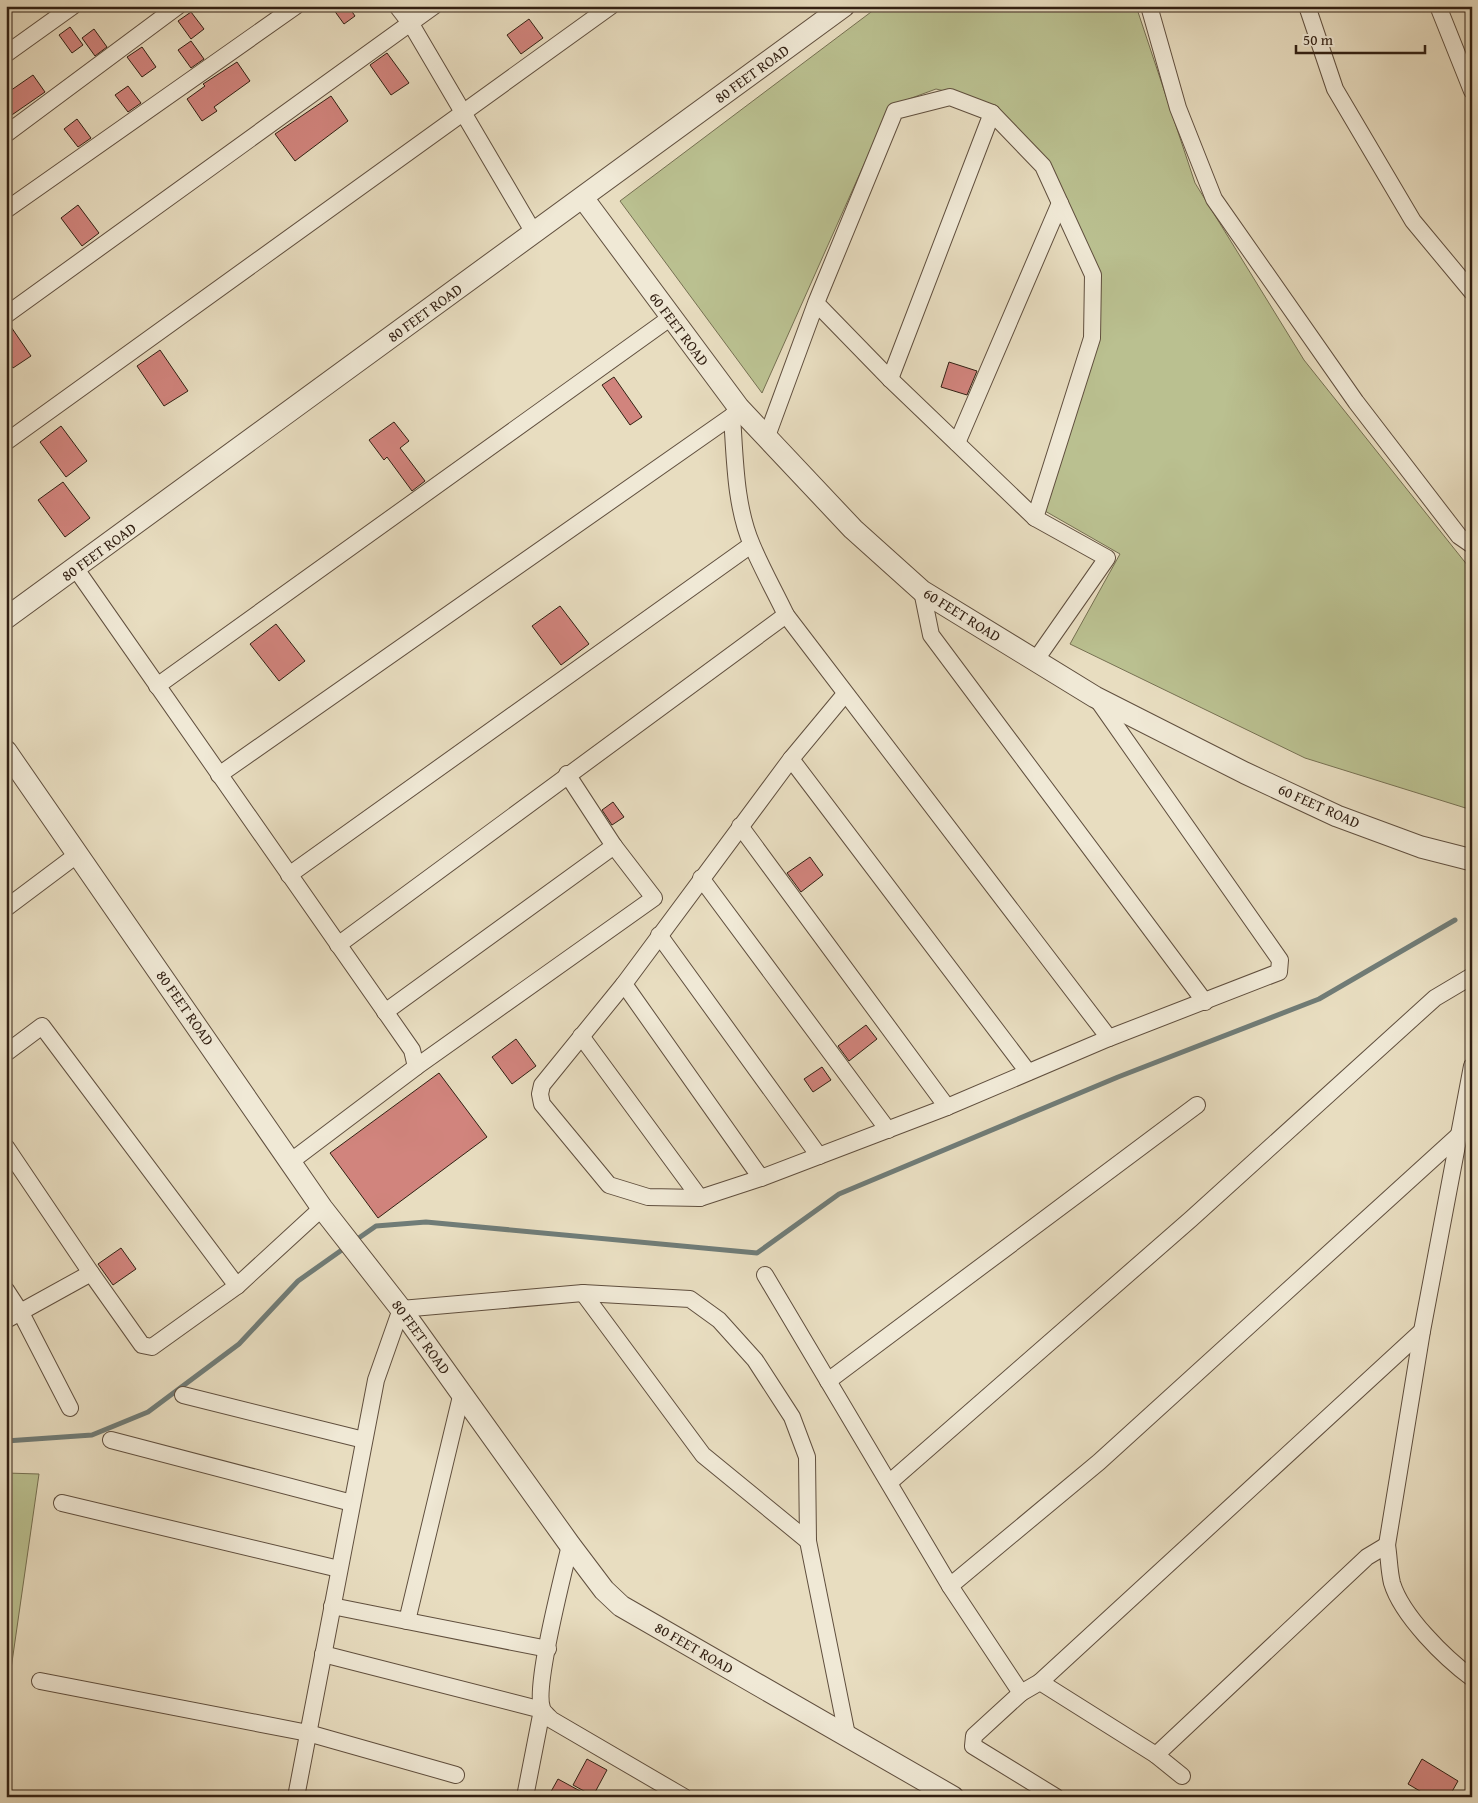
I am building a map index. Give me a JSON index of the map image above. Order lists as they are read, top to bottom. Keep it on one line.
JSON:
{"streets":{"street":["80 FEET ROAD","60 FEET ROAD"]},"crossings":[["80 FEET ROAD","60 FEET ROAD"]],"scale_bar":"50 m"}
